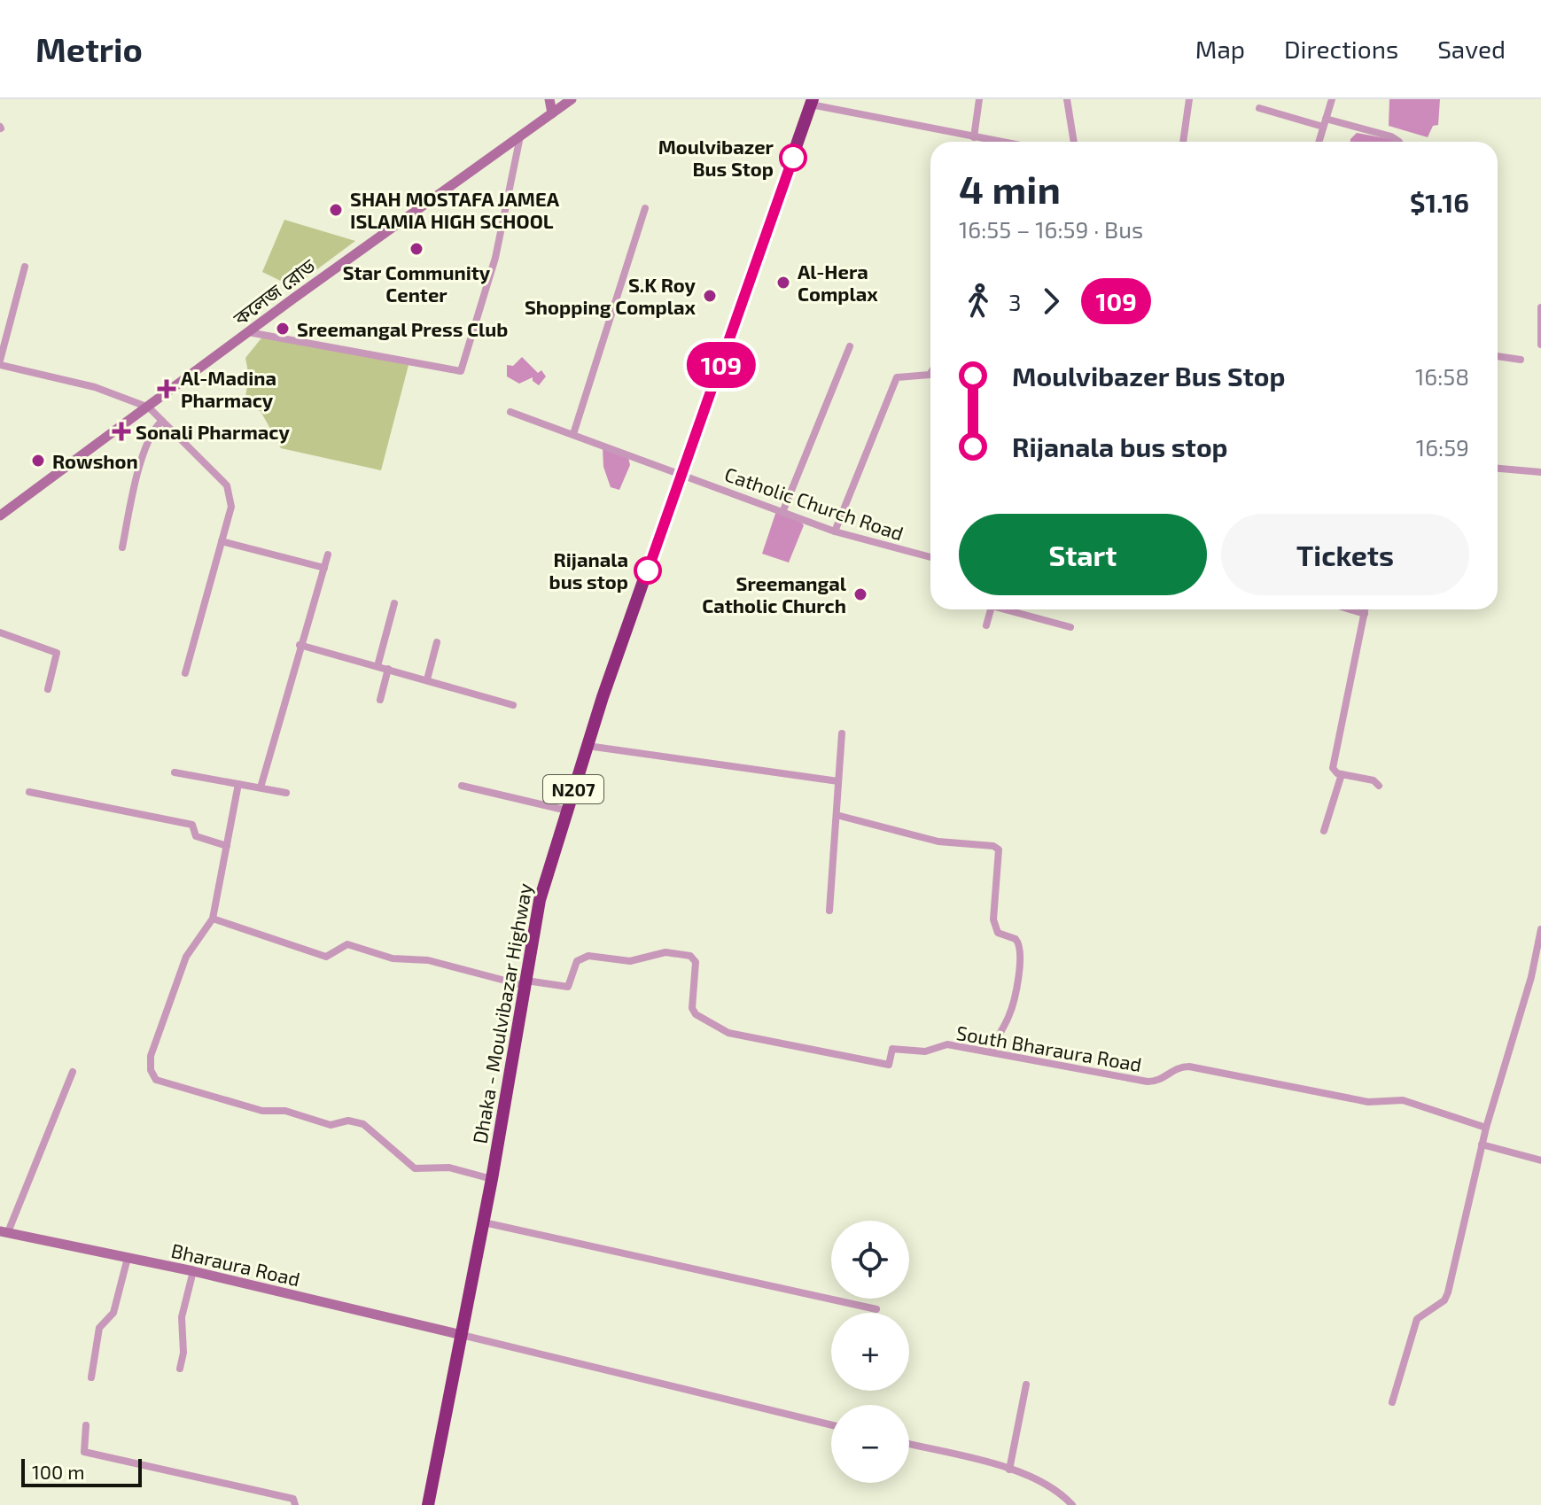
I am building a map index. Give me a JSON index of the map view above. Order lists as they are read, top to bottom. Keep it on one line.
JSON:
{"streets":{"highway":["N207","Dhaka - Moulvibazar Highway"],"main road":["কলেজ রোড","Bharaura Road"],"street":["Catholic Church Road","South Bharaura Road"]},"crossings":[["Catholic Church Road","Dhaka - Moulvibazar Highway"],["Dhaka - Moulvibazar Highway","South Bharaura Road"],["Dhaka - Moulvibazar Highway","Bharaura Road"]],"places":{"other":["Moulvibazer Bus Stop","SHAH MOSTAFA JAMEA ISLAMIA HIGH SCHOOL","Star Community Center","Al-Hera Complax","S.K Roy Shopping Complax","Sreemangal Press Club","Rowshon","Rijanala bus stop","Sreemangal Catholic Church"],"health":["Al-Madina Pharmacy","Sonali Pharmacy"]},"lines":["bus line 109"],"scale_bar":"100 m","page":{"header":"Metrio","nav":["Map","Directions","Saved"],"on_map":"109","heading":["4 min","16:55 – 16:59 · Bus","$1.16"],"legs":["3","109"],"list":[{"name":"Moulvibazer Bus Stop","value":"16:58"},{"name":"Rijanala bus stop","value":"16:59"}],"buttons":["Start","Tickets"],"map_buttons":["+","−"],"scale":"100 m"}}
